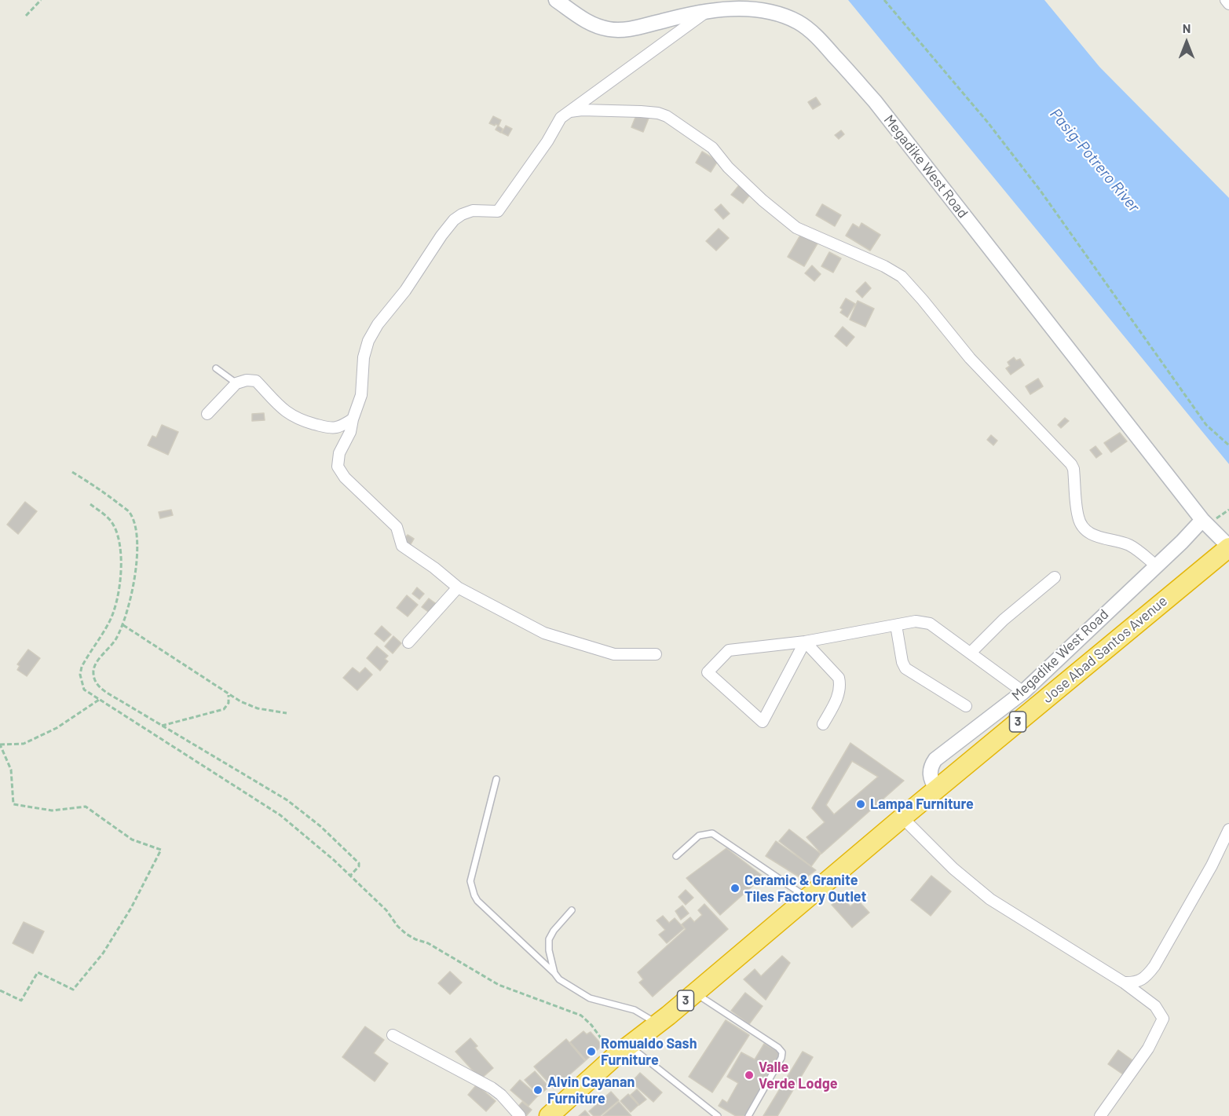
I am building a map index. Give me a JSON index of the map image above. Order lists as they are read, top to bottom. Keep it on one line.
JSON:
{"streets":{"highway":["Jose Abad Santos Avenue","3"],"street":["Megadike West Road"]},"crossings":[["Megadike West Road","Jose Abad Santos Avenue"]],"water":["Pasig-Potrero River"],"places":["Lampa Furniture","Ceramic & Granite Tiles Factory Outlet","Romualdo Sash Furniture","Valle Verde Lodge","Alvin Cayanan Furniture"],"north":"top"}
